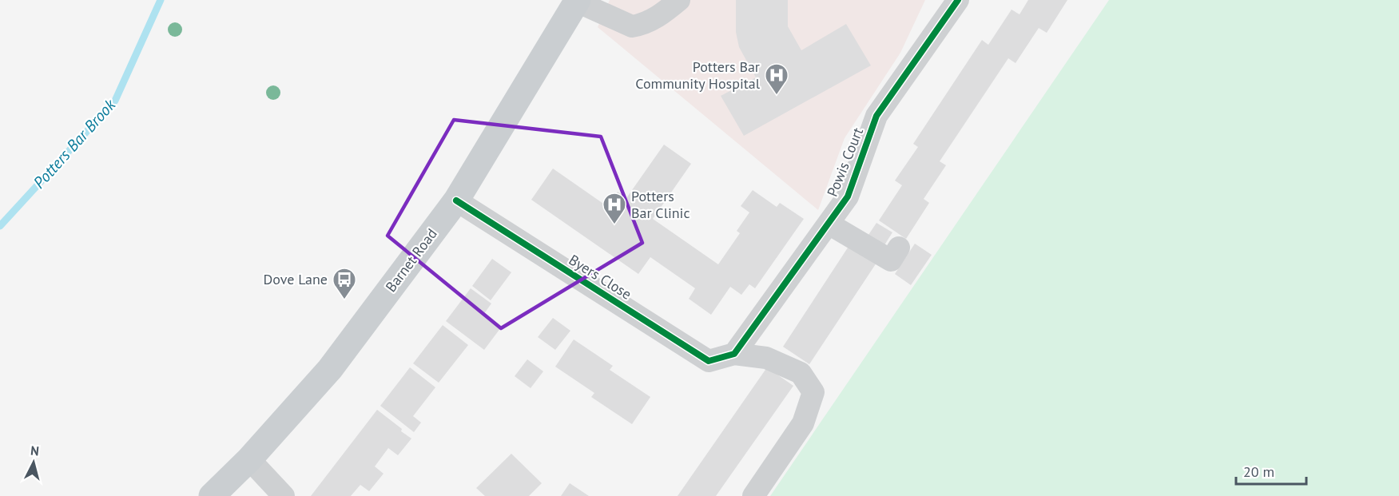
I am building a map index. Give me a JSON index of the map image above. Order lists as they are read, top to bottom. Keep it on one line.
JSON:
{"streets":{"main road":["Barnet Road"],"street":["Powis Court","Byers Close"]},"crossings":[["Powis Court","Byers Close"],["Barnet Road","Byers Close"]],"water":["Potters Bar Brook"],"places":{"hospital":["Potters Bar Community Hospital","Potters Bar Clinic"],"bus stop":["Dove Lane"]},"scale_bar":"20 m","north":"top"}
